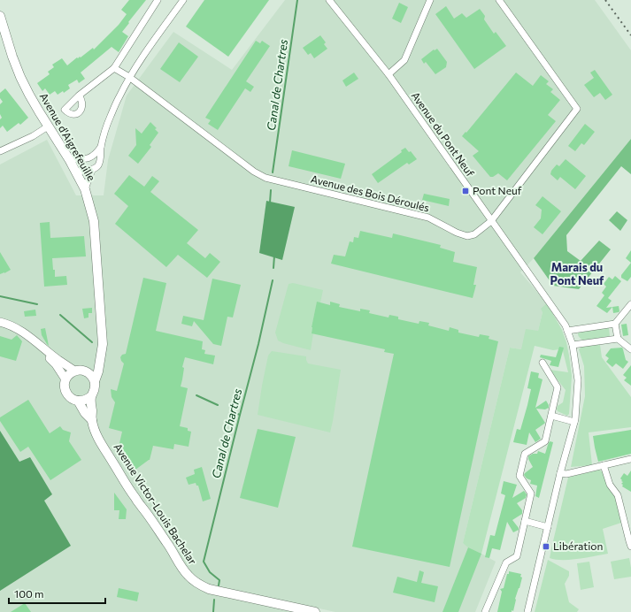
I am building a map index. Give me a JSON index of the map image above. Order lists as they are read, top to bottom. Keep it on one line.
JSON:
{"streets":{"main road":["Avenue d'Aigrefeuille","Avenue Victor-Louis Bachelar"],"street":["Avenue du Pont Neuf","Avenue des Bois Déroulés"]},"crossings":[["Avenue du Pont Neuf","Avenue des Bois Déroulés"],["Avenue d'Aigrefeuille","Avenue Victor-Louis Bachelar"]],"districts":["Marais du Pont Neuf"],"water":["Canal de Chartres"],"places":{"transit":["Pont Neuf","Libération"]},"scale_bar":"100 m"}
